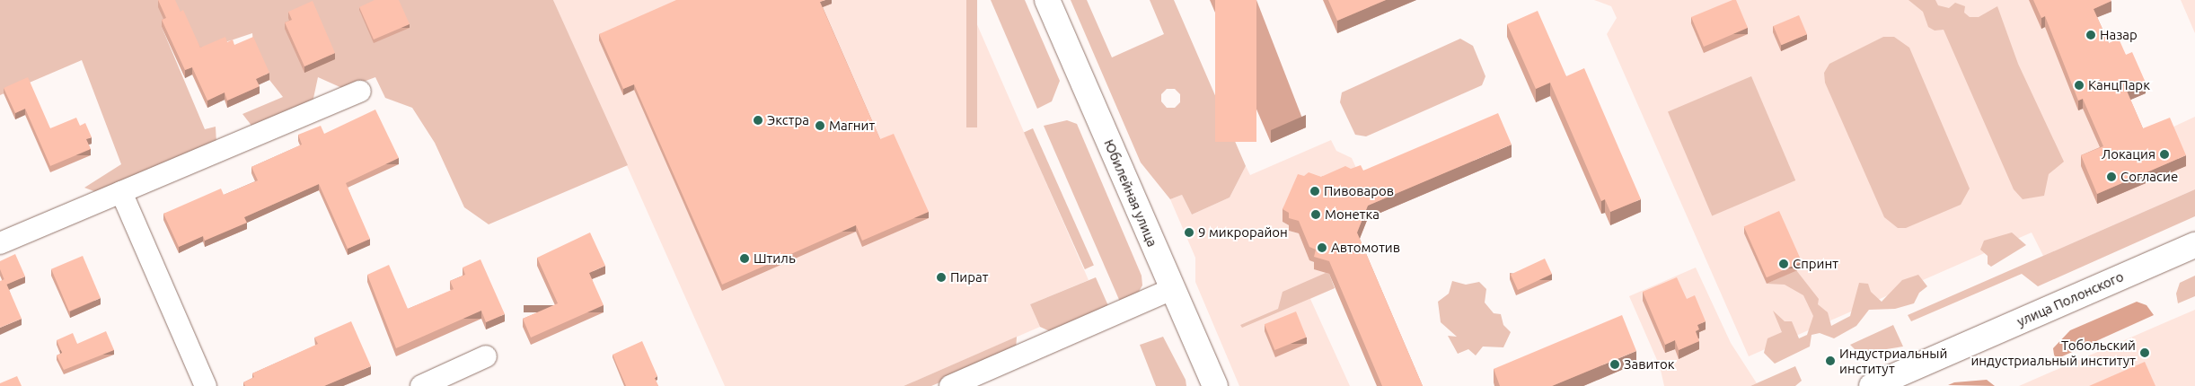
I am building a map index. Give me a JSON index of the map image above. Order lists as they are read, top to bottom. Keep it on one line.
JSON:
{"streets":{"main road":["Юбилейная улица","улица Полонского"]},"places":["Назар","КанцПарк","Экстра","Магнит","Локация","Согласие","Пивоваров","Монетка","9 микрорайон","Автомотив","Штиль","Спринт","Пират","Тобольский индустриальный институт","Индустриальный институт","Завиток"]}
